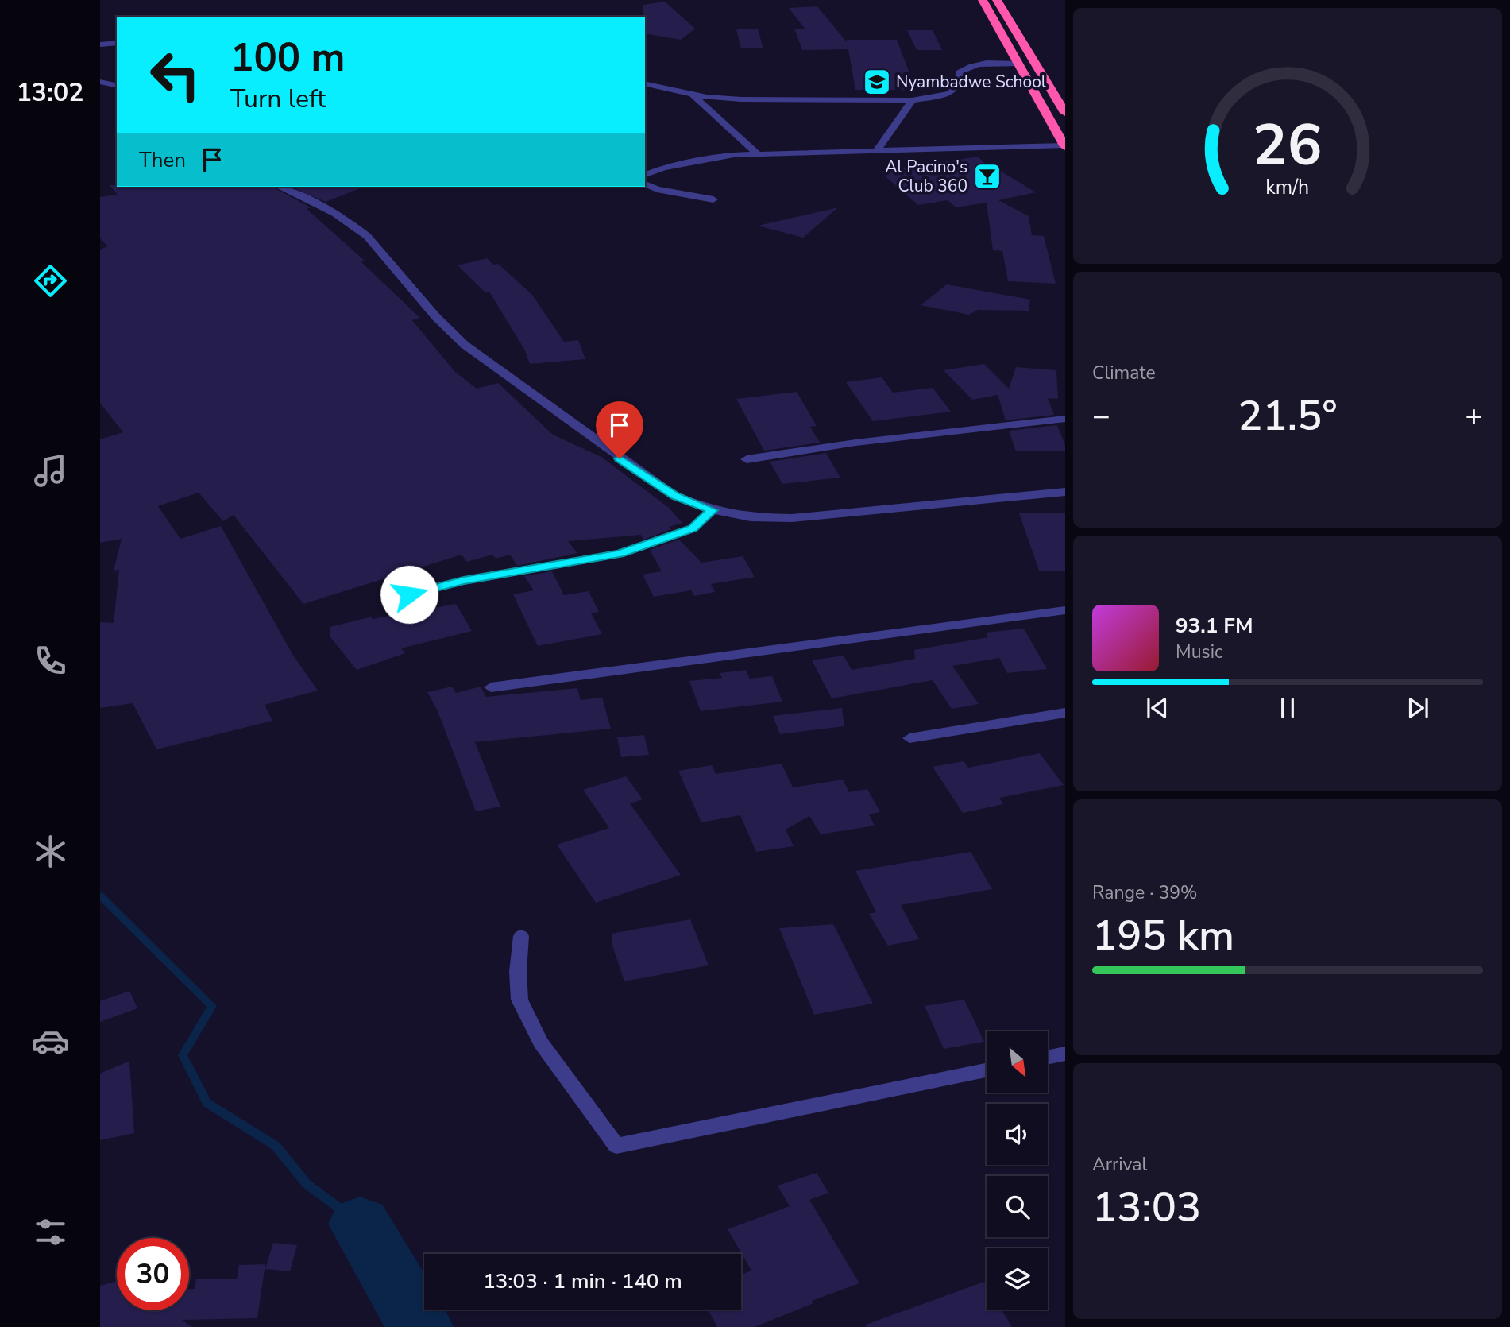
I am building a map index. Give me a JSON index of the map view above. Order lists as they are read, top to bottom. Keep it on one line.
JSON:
{"places":{"school or university":["Nyambadwe School"],"bar":["Al Pacino's Club 360"]},"north":"bottom right","page":{"tabs":"13:02","turn":["100 m","Turn left"],"then":"Then","tile":["Climate",["Range · 39%","195 km"],["Arrival","13:03"]],"heat":["−","21.5°","+"],"song":["93.1 FM","Music"],"limit":"30","trip":"13:03 · 1 min · 140 m","gauge":["26","km/h"]}}
